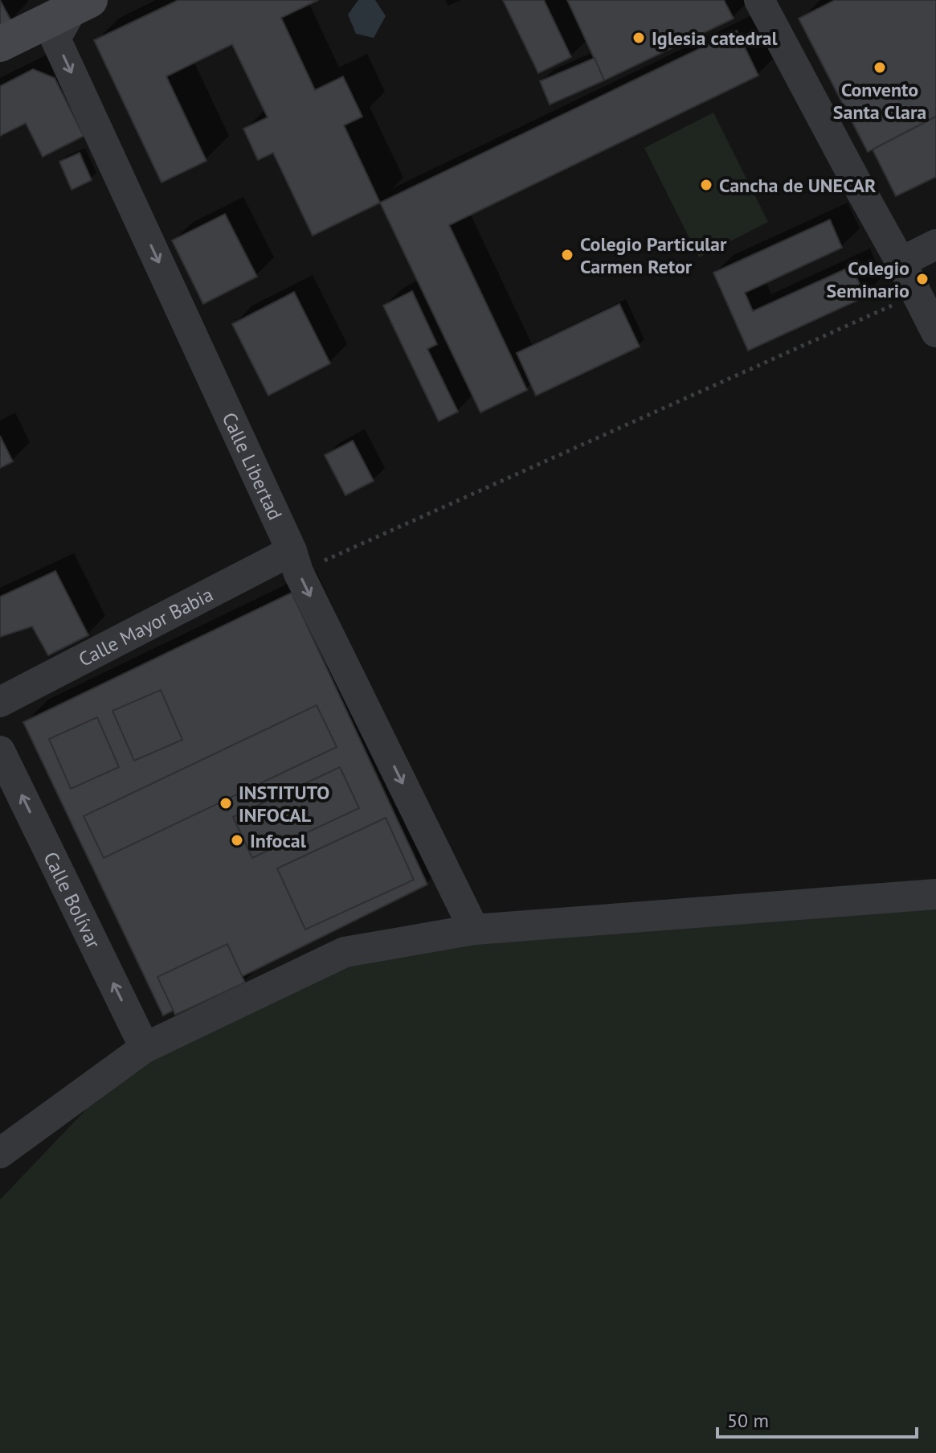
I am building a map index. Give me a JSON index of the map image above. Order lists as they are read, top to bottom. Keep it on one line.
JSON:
{"streets":{"street":["Calle Libertad","Calle Mayor Babia","Calle Bolívar"]},"crossings":[["Calle Libertad","Calle Mayor Babia"]],"one_way":["Calle Libertad","Calle Bolívar"],"places":["Iglesia catedral","Convento Santa Clara","Cancha de UNECAR","Colegio Particular Carmen Retor","Colegio Seminario","INSTITUTO INFOCAL","Infocal"],"scale_bar":"50 m"}
